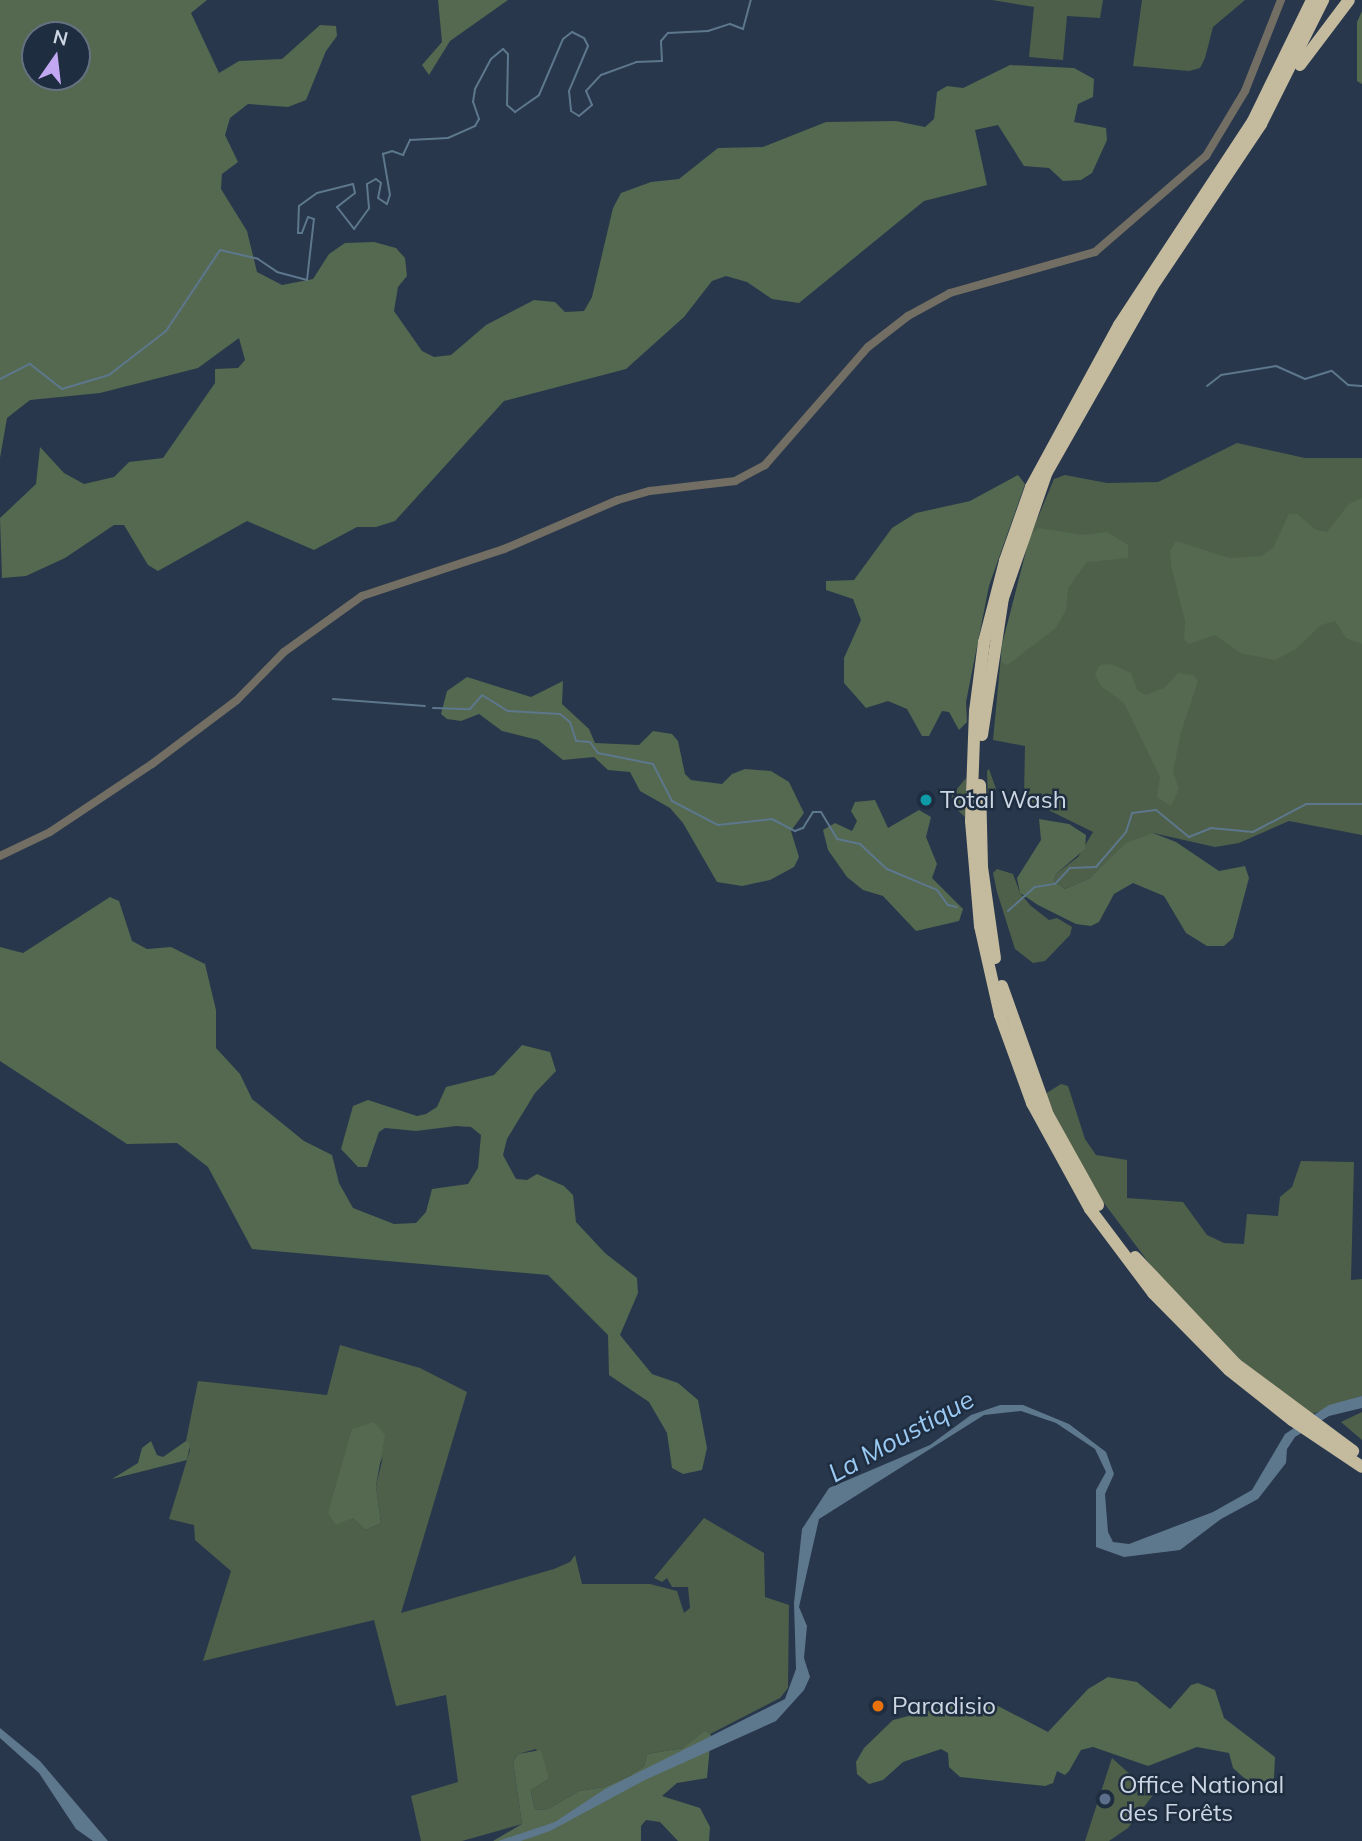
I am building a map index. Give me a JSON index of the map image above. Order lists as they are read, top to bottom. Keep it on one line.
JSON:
{"water":["La Moustique"],"places":["Total Wash","Paradisio","Office National des Forêts"],"north":"top"}
